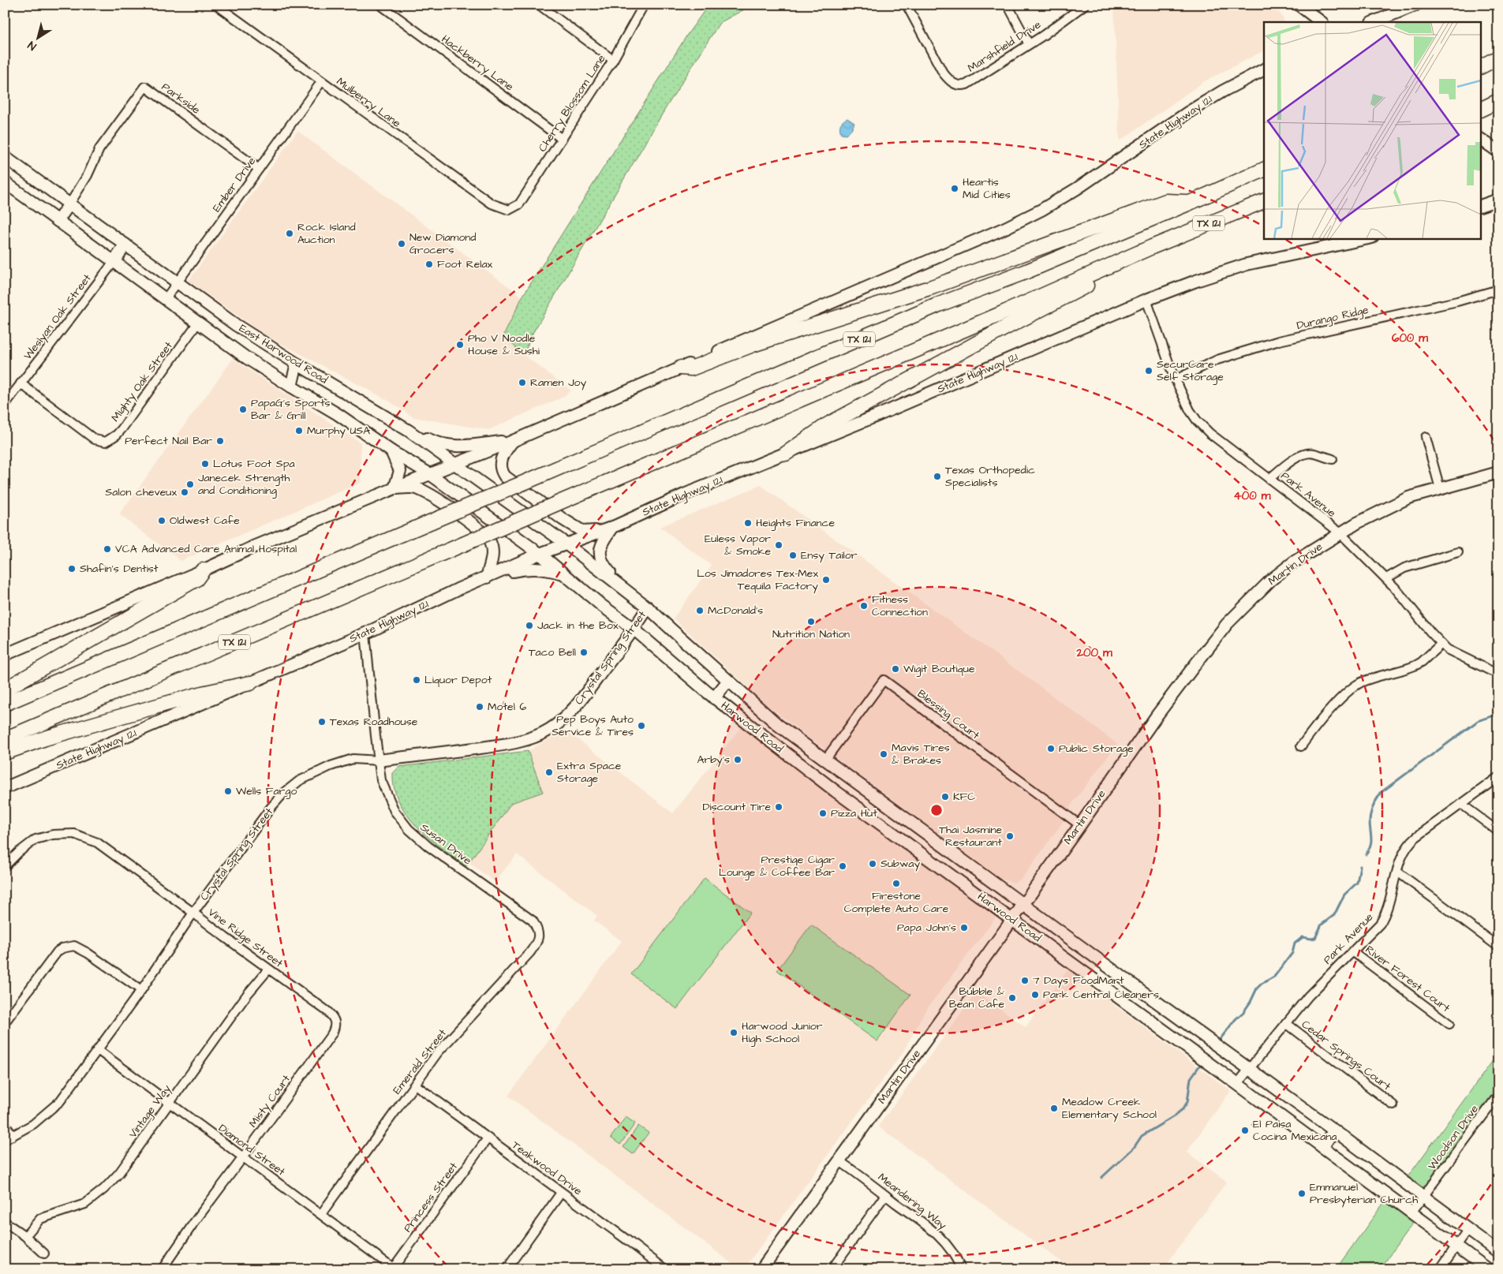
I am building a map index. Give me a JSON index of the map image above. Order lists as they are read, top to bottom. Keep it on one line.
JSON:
{"streets":{"highway":["TX 121"],"main road":["State Highway 121","East Harwood Road","Martin Drive","Crystal Spring Street","Harwood Road"],"street":["Marshfield Drive","Hackberry Lane","Parkside","Mulberry Lane","Cherry Blossom Lane","Ember Drive","Weslyan Oak Street","Durango Ridge","Mighty Oak Street","Park Avenue","Blessing Court","Susan Drive","Vine Ridge Street","River Forest Court","Cedar Springs Court","Emerald Street","Misty Court","Vintage Way","Woodson Drive","Diamond Street","Teakwood Drive","Princess Street","Meandering Way"]},"crossings":[["Hackberry Lane","Cherry Blossom Lane"],["Parkside","Ember Drive"],["Parkside","East Harwood Road"],["Mulberry Lane","Cherry Blossom Lane"],["Mulberry Lane","Ember Drive"],["State Highway 121","East Harwood Road"],["State Highway 121","Park Avenue"],["State Highway 121","Harwood Road"],["State Highway 121","Susan Drive"],["Ember Drive","East Harwood Road"],["Weslyan Oak Street","East Harwood Road"],["Weslyan Oak Street","Mighty Oak Street"],["Durango Ridge","Park Avenue"],["East Harwood Road","Mighty Oak Street"],["East Harwood Road","Harwood Road"],["Park Avenue","Martin Drive"],["Park Avenue","Harwood Road"],["Park Avenue","River Forest Court"],["Park Avenue","Cedar Springs Court"],["Martin Drive","Blessing Court"],["Martin Drive","Harwood Road"],["Martin Drive","Meandering Way"],["Crystal Spring Street","Harwood Road"],["Crystal Spring Street","Susan Drive"],["Crystal Spring Street","Vine Ridge Street"],["Crystal Spring Street","Diamond Street"],["Blessing Court","Harwood Road"],["Harwood Road","Woodson Drive"],["Susan Drive","Emerald Street"],["Vine Ridge Street","Misty Court"],["Vine Ridge Street","Vintage Way"],["Emerald Street","Diamond Street"],["Emerald Street","Teakwood Drive"],["Misty Court","Diamond Street"],["Vintage Way","Diamond Street"],["Diamond Street","Princess Street"],["Teakwood Drive","Princess Street"]],"places":["Heartis Mid Cities","Rock Island Auction","New Diamond Grocers","Foot Relax","Pho V Noodle House & Sushi","SecurCare Self Storage","Ramen Joy","PapaG's Sports Bar & Grill","Murphy USA","Perfect Nail Bar","Lotus Foot Spa","Texas Orthopedic Specialists","Janecek Strength and Conditioning","Salon cheveux","Oldwest Cafe","Heights Finance","Euless Vapor & Smoke","VCA Advanced Care Animal Hospital","Ensy Tailor","Shafin's Dentist","Los Jimadores Tex-Mex Tequila Factory","Fitness Connection","McDonald's","Nutrition Nation","Jack in the Box","Taco Bell","Wigit Boutique","Liquor Depot","Motel 6","Texas Roadhouse","Pep Boys Auto Service & Tires","Public Storage","Mavis Tires & Brakes","Arby's","Extra Space Storage","Wells Fargo","KFC","Discount Tire","Pizza Hut","Thai Jasmine Restaurant","Subway","Prestige Cigar Lounge & Coffee Bar","Firestone Complete Auto Care","Papa John's","7 Days FoodMart","Park Central Cleaners","Bubble & Bean Cafe","Harwood Junior High School","Meadow Creek Elementary School","El Paisa Cocina Mexicana","Emmanuel Presbyterian Church"],"north":"bottom left","rings":["600 m","400 m","200 m"]}
